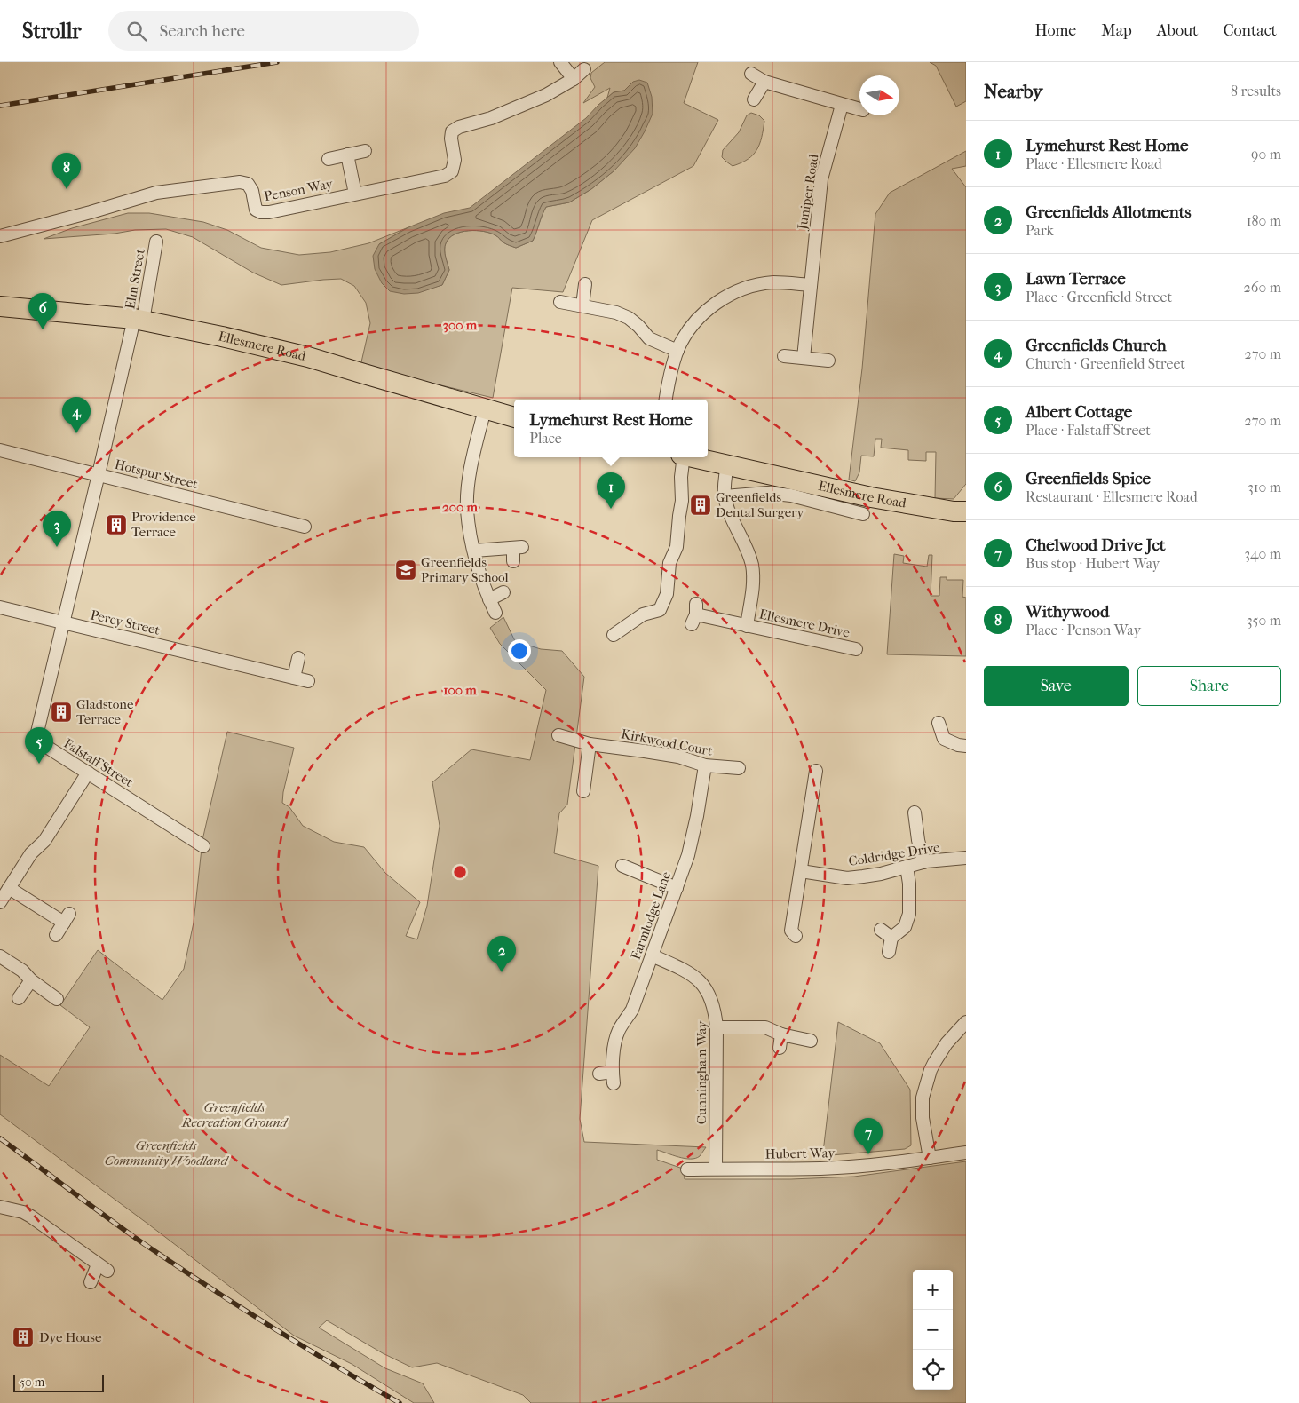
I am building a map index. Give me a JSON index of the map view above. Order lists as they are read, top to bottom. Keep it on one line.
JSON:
{"streets":{"main road":["Ellesmere Road"],"street":["Penson Way","Juniper Road","Elm Street","Hotspur Street","Percy Street","Ellesmere Drive","Kirkwood Court","Falstaff Street","Coldridge Drive","Farmlodge Lane","Cunningham Way","Hubert Way"]},"crossings":[["Elm Street","Ellesmere Road"],["Elm Street","Hotspur Street"],["Elm Street","Percy Street"],["Elm Street","Falstaff Street"],["Ellesmere Road","Ellesmere Drive"],["Percy Street","Falstaff Street"],["Kirkwood Court","Farmlodge Lane"],["Farmlodge Lane","Cunningham Way"],["Cunningham Way","Hubert Way"]],"parks":["Greenfields Recreation Ground","Greenfields Community Woodland"],"places":{"building":["Greenfields Dental Surgery","Providence Terrace","Gladstone Terrace","Dye House"],"school or university":["Greenfields Primary School"]},"scale_bar":"50 m","north":"right","page":{"header":"Strollr","search":"Search here","nav":["Home","Map","About","Contact"],"heading":["Nearby","8 results"],"list":[{"mark":"1","name":"Lymehurst Rest Home","note":"Place · Ellesmere Road","value":"90 m"},{"mark":"2","name":"Greenfields Allotments","note":"Park","value":"180 m"},{"mark":"3","name":"Lawn Terrace","note":"Place · Greenfield Street","value":"260 m"},{"mark":"4","name":"Greenfields Church","note":"Church · Greenfield Street","value":"270 m"},{"mark":"5","name":"Albert Cottage","note":"Place · Falstaff Street","value":"270 m"},{"mark":"6","name":"Greenfields Spice","note":"Restaurant · Ellesmere Road","value":"310 m"},{"mark":"7","name":"Chelwood Drive Jct","note":"Bus stop · Hubert Way","value":"340 m"},{"mark":"8","name":"Withywood","note":"Place · Penson Way","value":"350 m"}],"pins":["8","6","4","1","3","5","2","7"],"popup":["Lymehurst Rest Home","Place"],"buttons":["Save","Share"],"map_buttons":["+","−"],"scale":"50 m"},"rings":["300 m","200 m","100 m"]}
